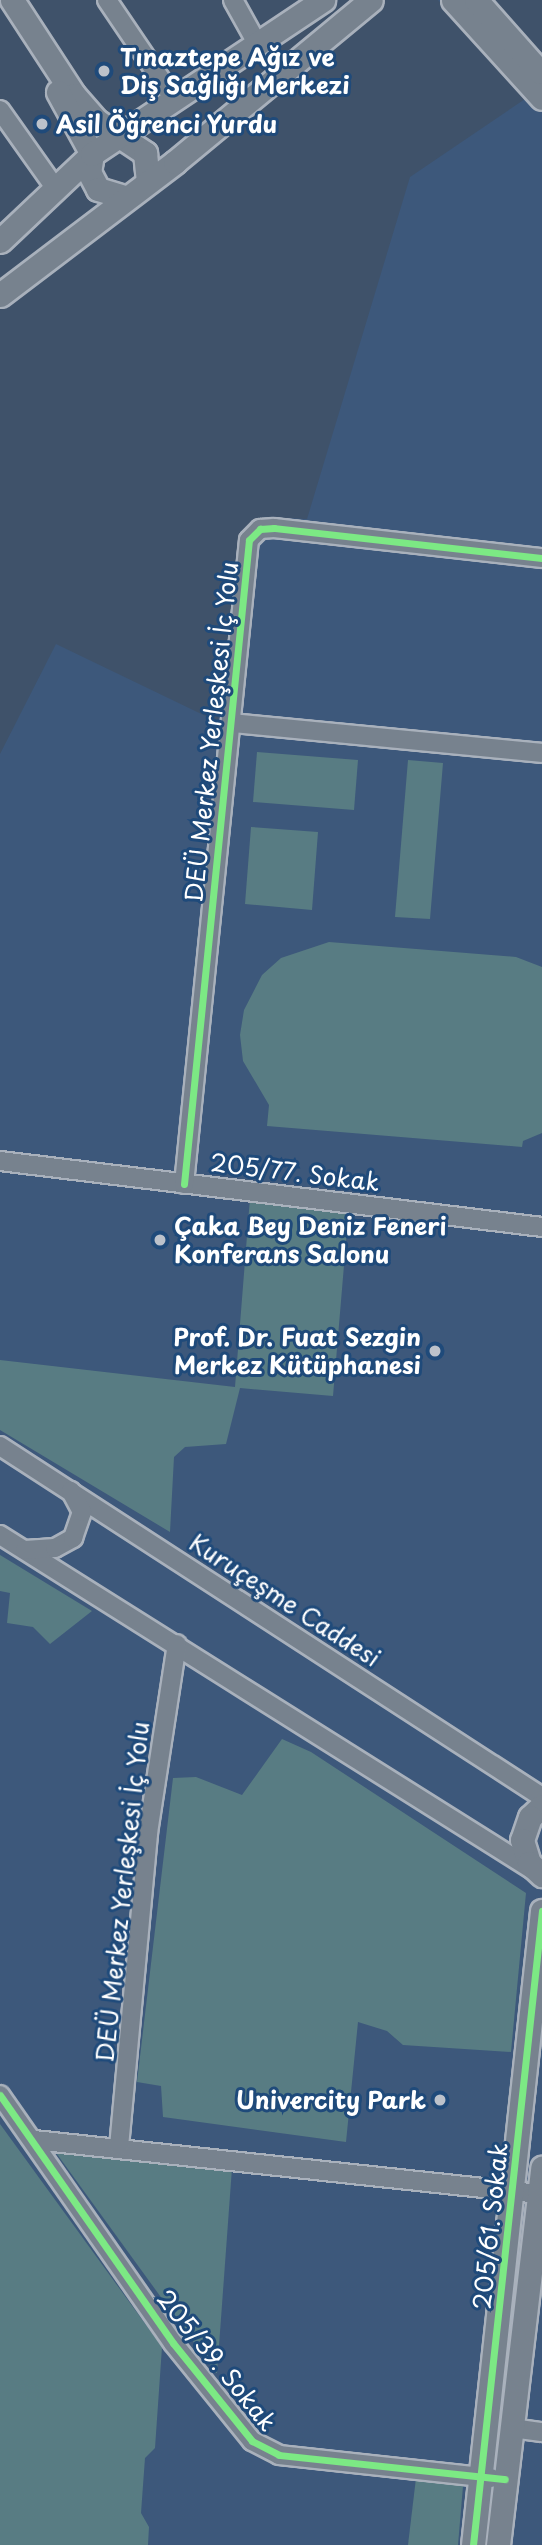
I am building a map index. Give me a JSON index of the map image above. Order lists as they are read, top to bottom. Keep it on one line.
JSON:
{"streets":{"main road":["205/61. Sokak"],"street":["DEÜ Merkez Yerleşkesi İç Yolu","205/77. Sokak","Kuruçeşme Caddesi","205/39. Sokak"]},"crossings":[["DEÜ Merkez Yerleşkesi İç Yolu","205/77. Sokak"],["205/61. Sokak","205/39. Sokak"]],"places":["Tınaztepe Ağız ve Diş Sağlığı Merkezi","Asil Öğrenci Yurdu","Çaka Bey Deniz Feneri Konferans Salonu","Prof. Dr. Fuat Sezgin Merkez Kütüphanesi","Univercity Park"]}
